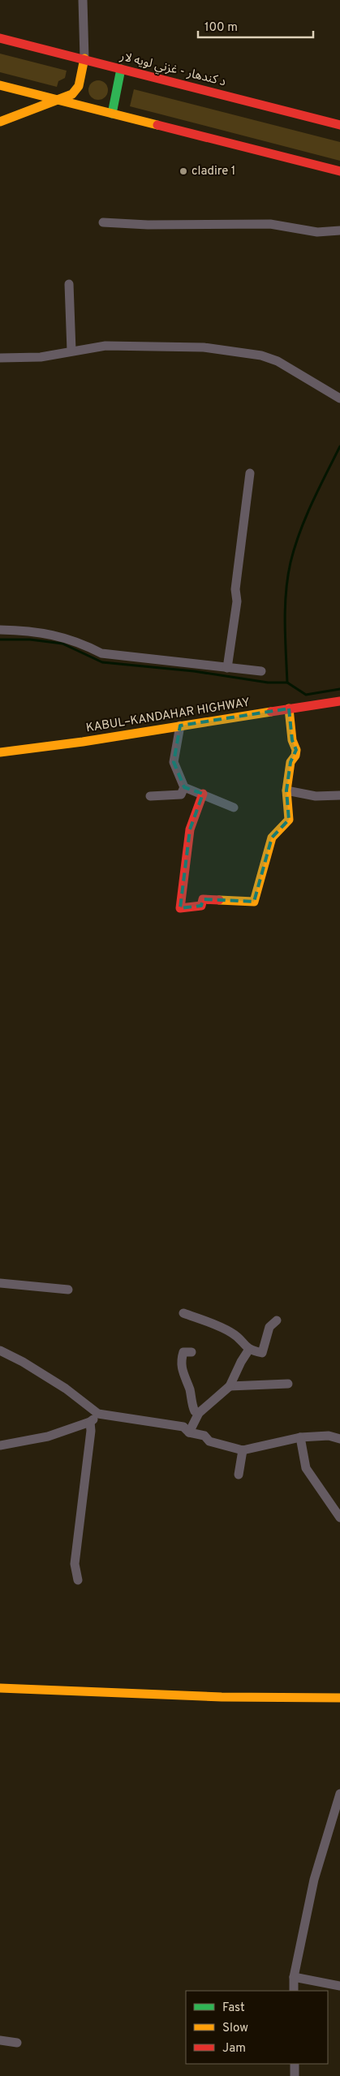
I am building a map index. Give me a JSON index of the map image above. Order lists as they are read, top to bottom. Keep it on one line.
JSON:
{"streets":{"main road":["د کندهار - غزني لويه لار","KABUL–KANDAHAR HIGHWAY"]},"places":["cladire 1"],"legend":["Fast","Slow","Jam"],"scale_bar":"100 m"}
